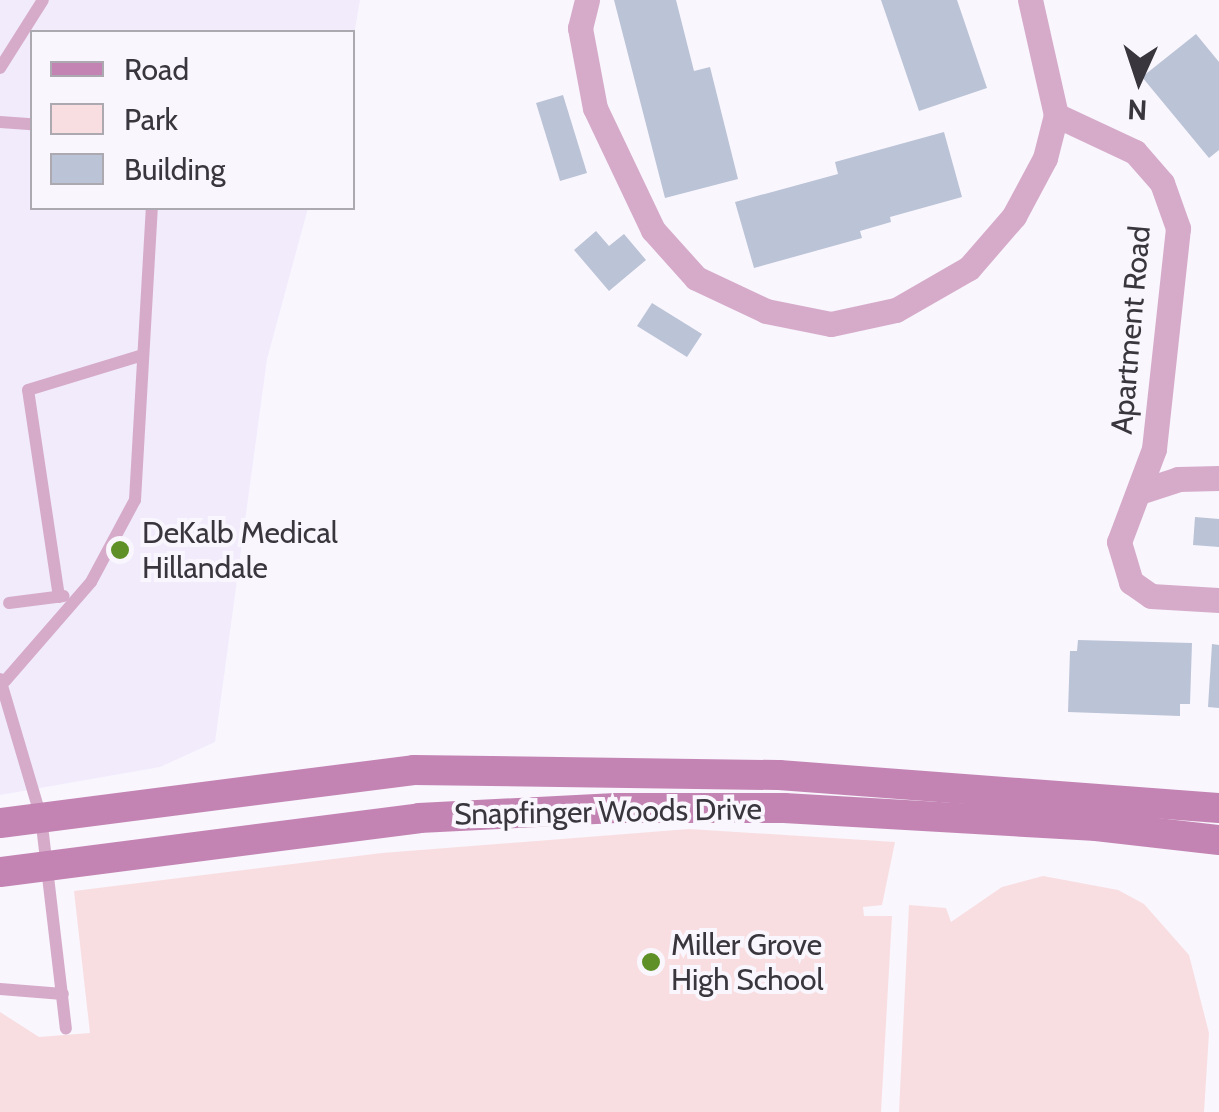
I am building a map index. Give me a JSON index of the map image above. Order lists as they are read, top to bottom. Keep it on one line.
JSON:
{"streets":{"main road":["Snapfinger Woods Drive"],"street":["Apartment Road"]},"places":["DeKalb Medical Hillandale","Miller Grove High School"],"legend":["Road","Park","Building"],"north":"bottom"}
